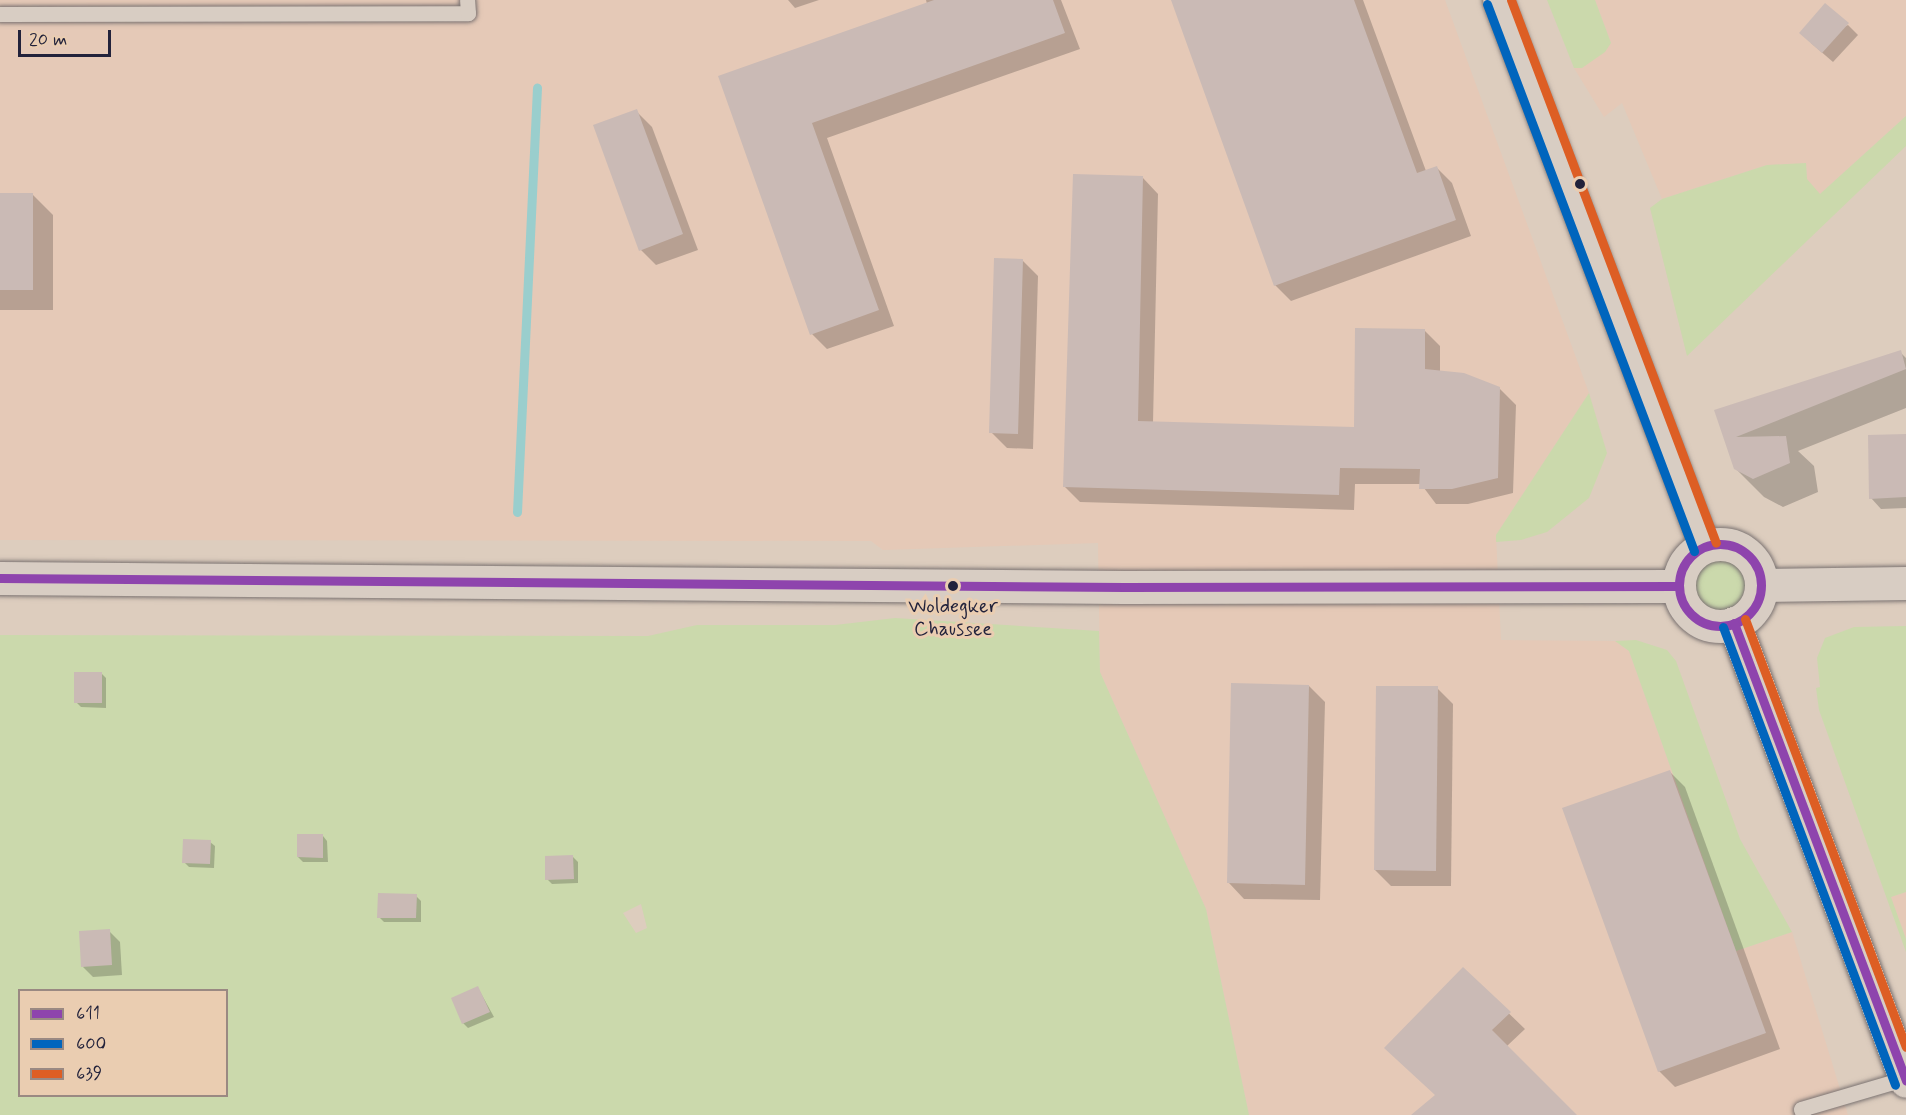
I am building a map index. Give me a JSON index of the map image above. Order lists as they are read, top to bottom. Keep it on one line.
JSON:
{"places":["Woldegker Chaussee"],"lines":["transit line 639","transit line 600","transit line 611"],"legend":["611","600","639"],"scale_bar":"20 m"}
